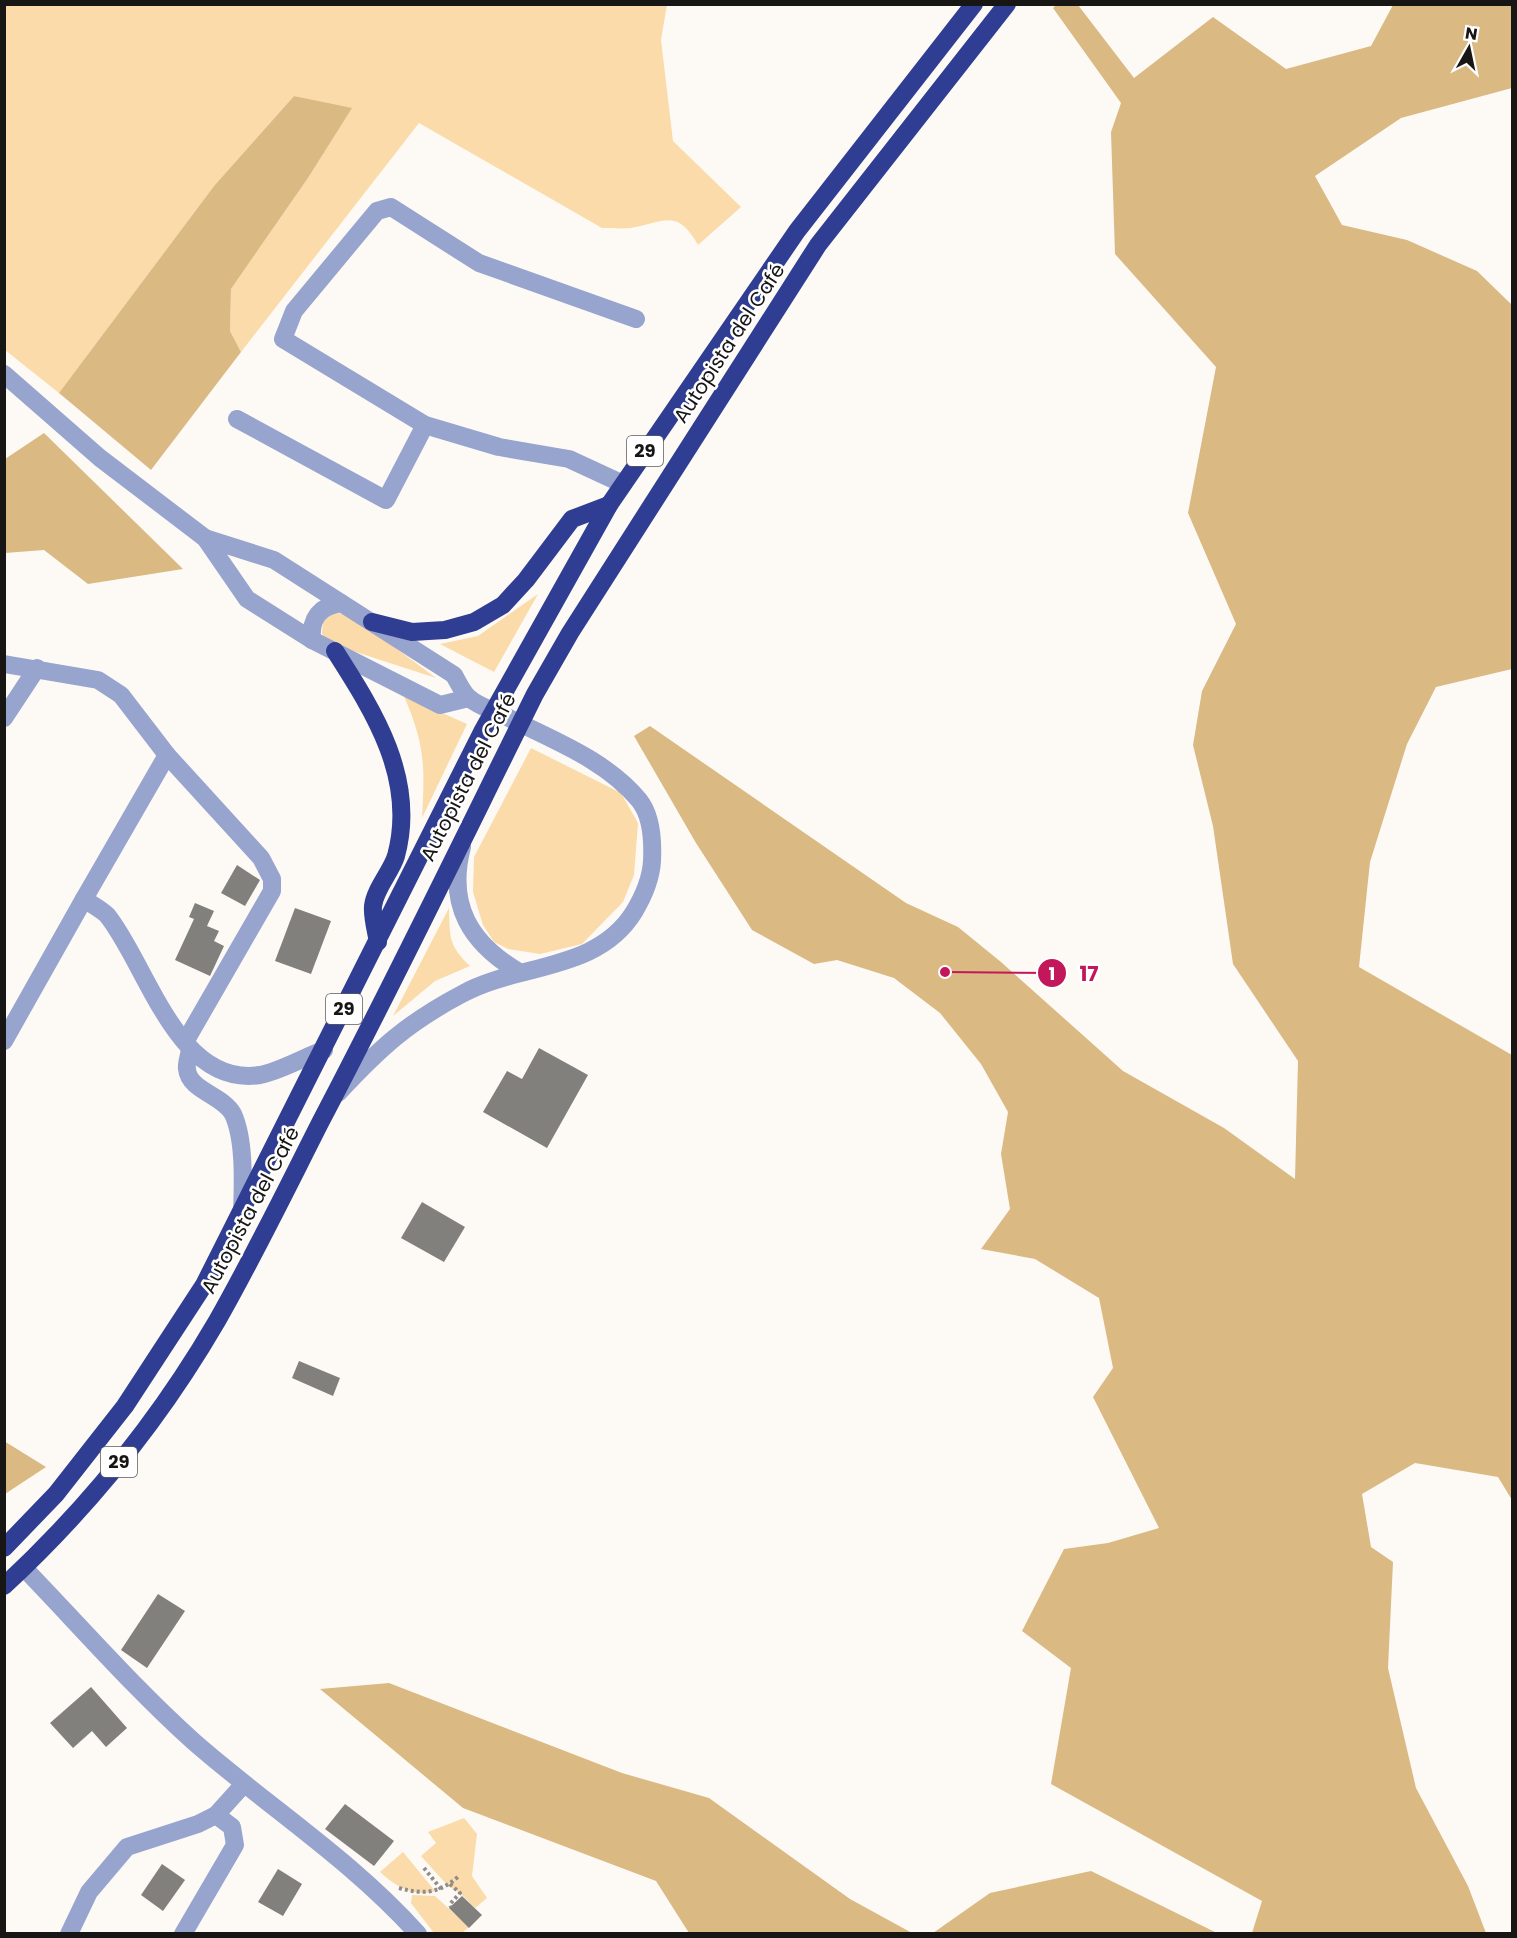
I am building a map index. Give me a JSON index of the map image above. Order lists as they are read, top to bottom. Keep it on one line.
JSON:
{"streets":{"highway":["Autopista del Café","29"]},"places":["17"],"north":"top"}
